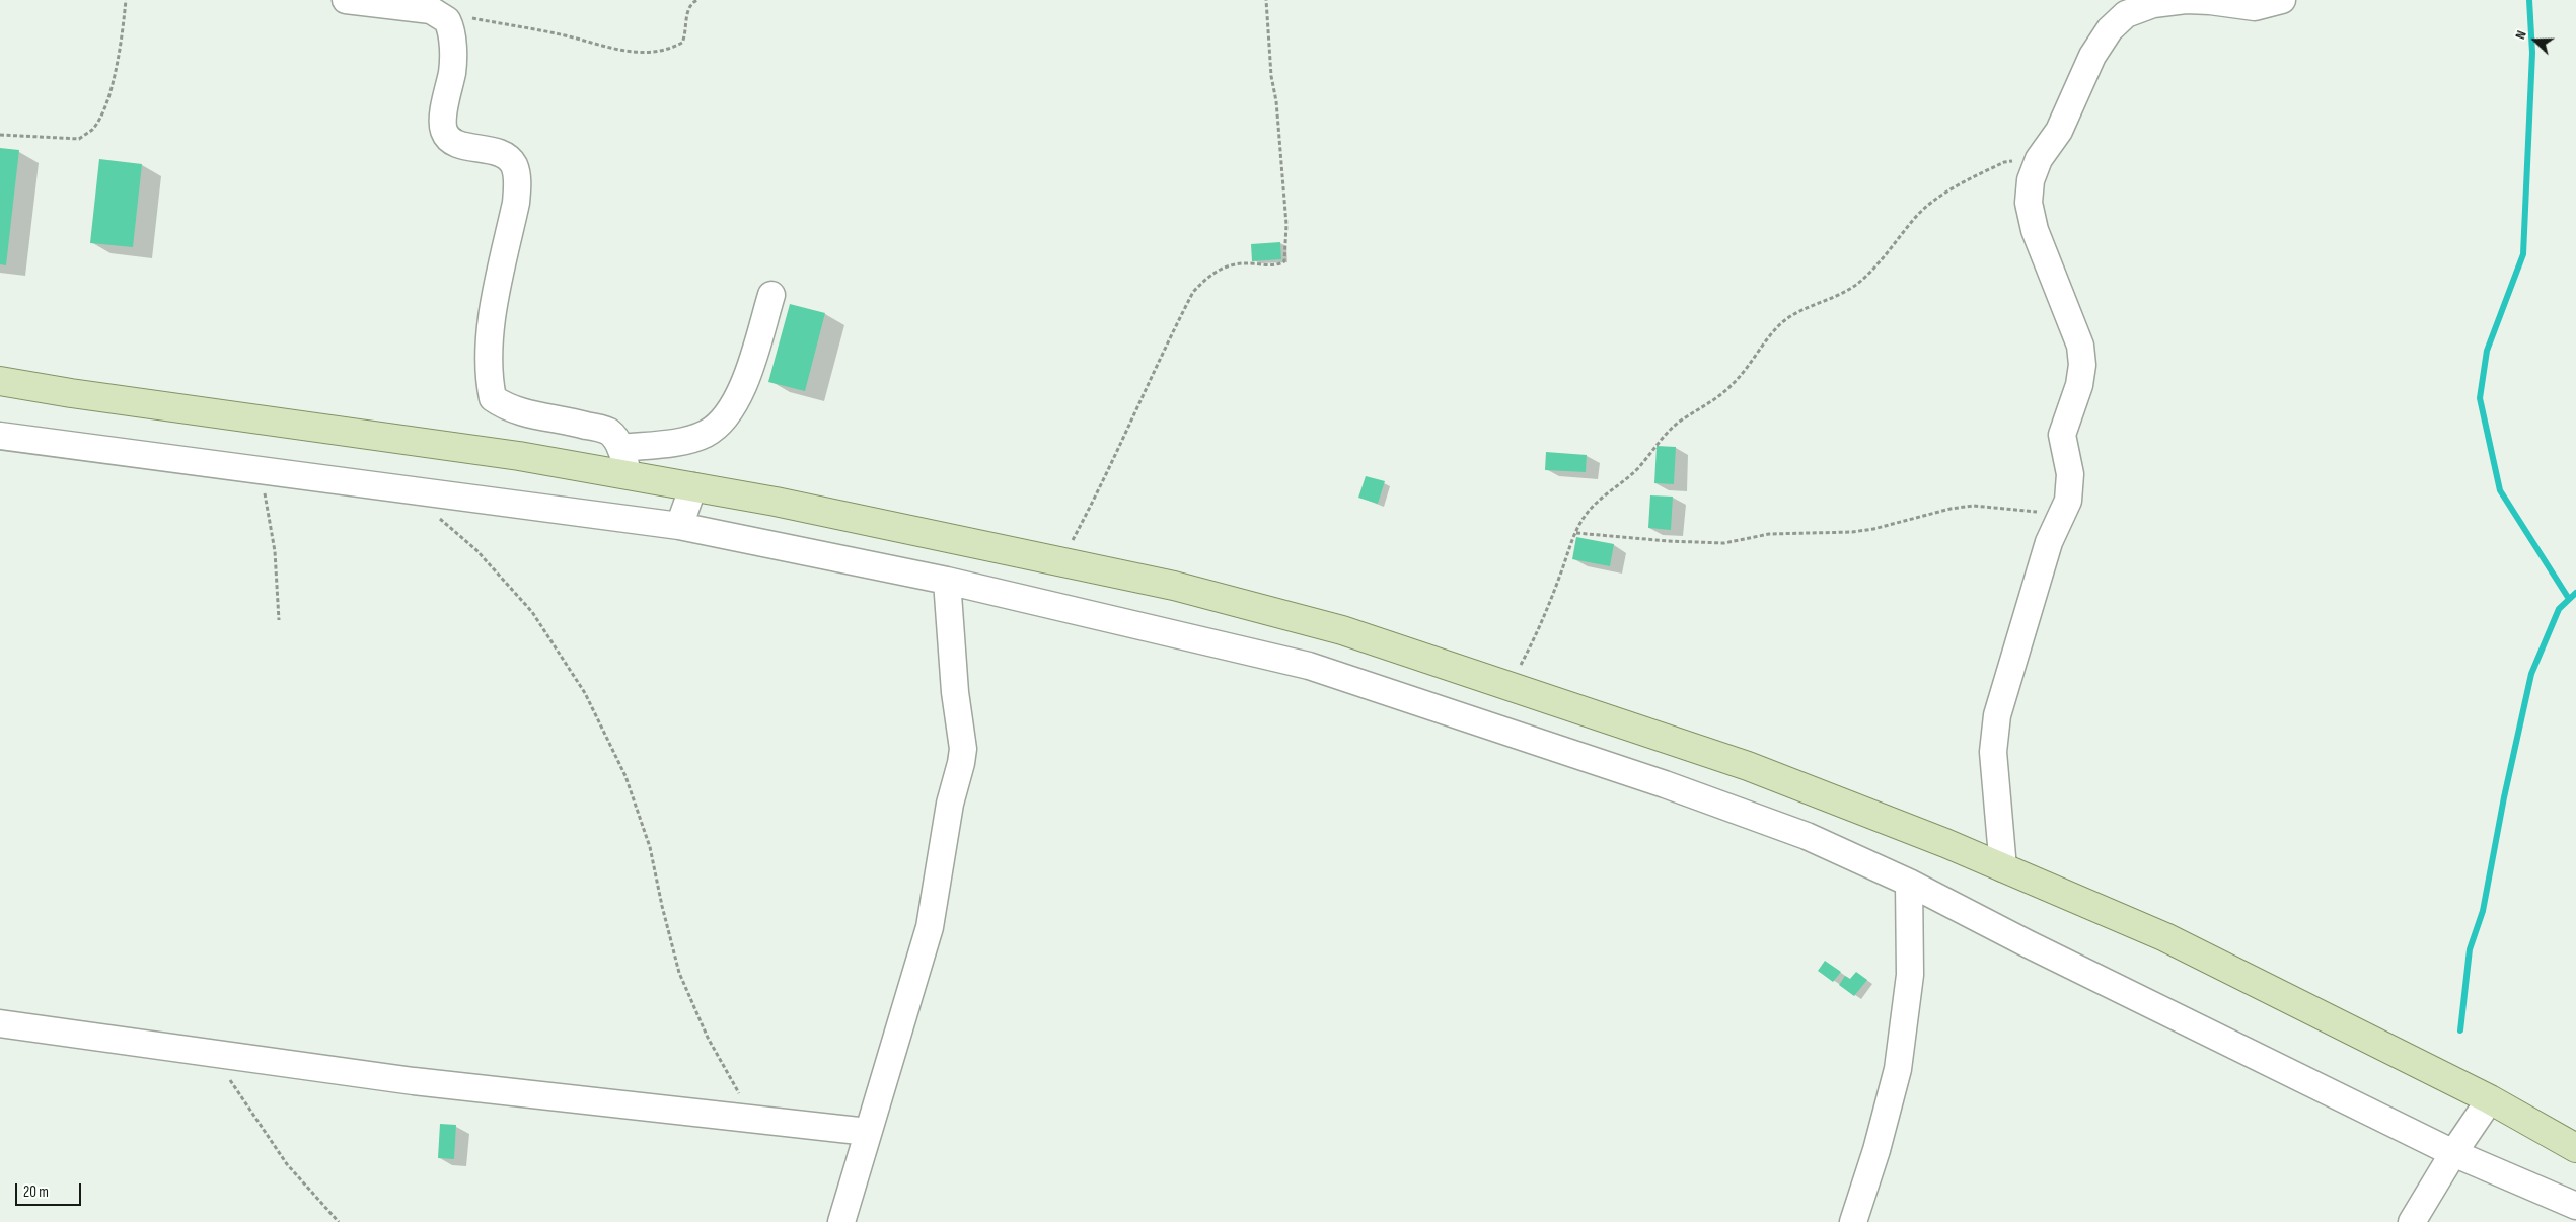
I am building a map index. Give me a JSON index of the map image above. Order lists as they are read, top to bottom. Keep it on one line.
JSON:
{"scale_bar":"20 m","north":"left"}
